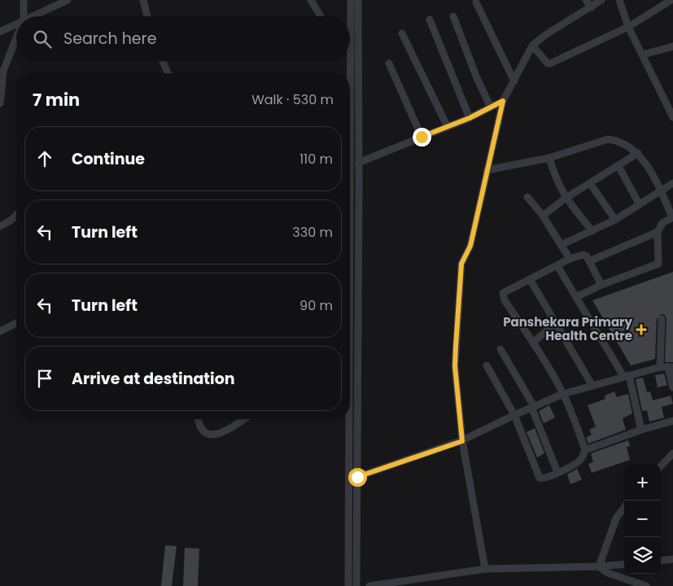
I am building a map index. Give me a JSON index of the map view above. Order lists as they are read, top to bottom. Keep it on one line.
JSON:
{"places":{"health":["Panshekara Primary Health Centre"]},"page":{"search":"Search here","heading":["7 min","Walk · 530 m"],"list":[["Continue","110 m"],["Turn left","330 m"],["Turn left","90 m"],"Arrive at destination"],"map_buttons":["+","−"]}}
